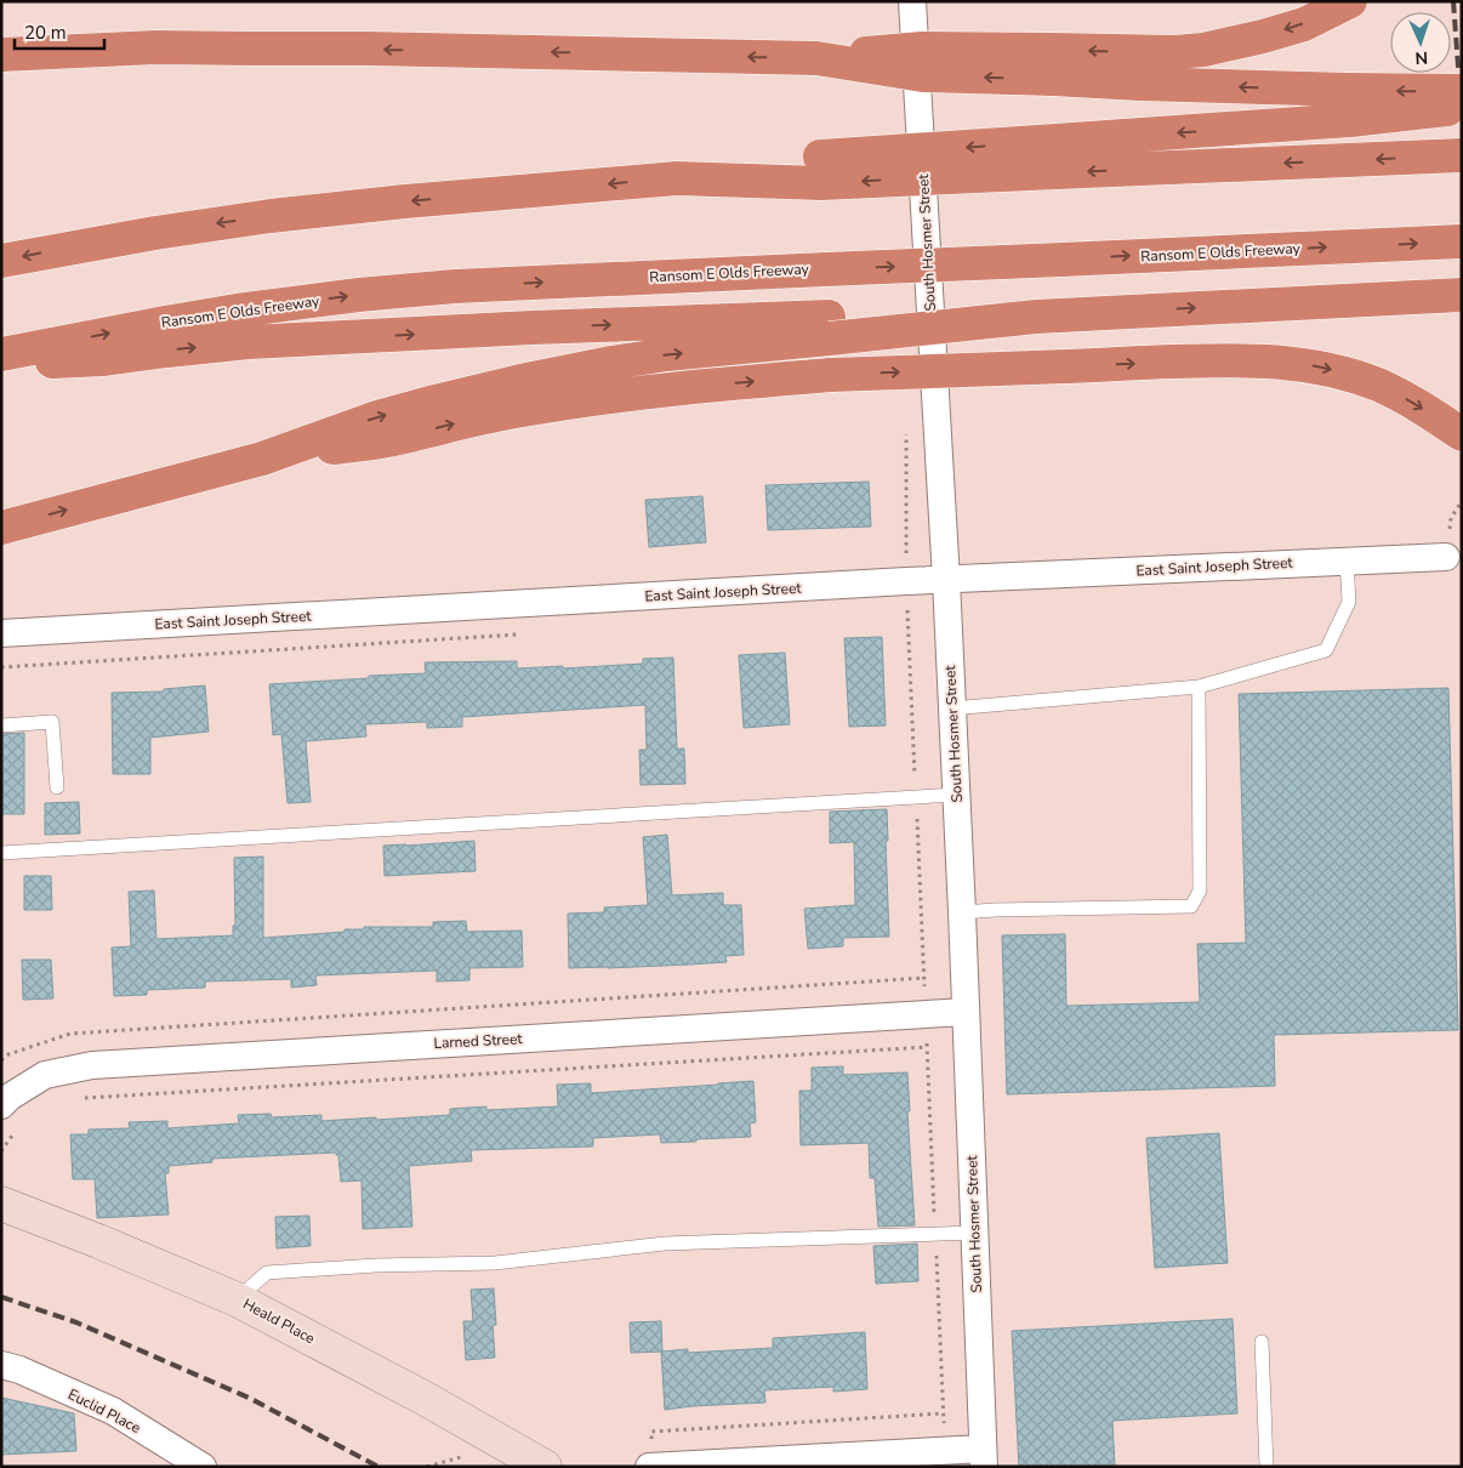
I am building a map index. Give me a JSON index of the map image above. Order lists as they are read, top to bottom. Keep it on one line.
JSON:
{"streets":{"highway":["Ransom E Olds Freeway"],"street":["South Hosmer Street","East Saint Joseph Street","Larned Street","Heald Place","Euclid Place"]},"crossings":[["South Hosmer Street","East Saint Joseph Street"],["South Hosmer Street","Larned Street"]],"scale_bar":"20 m","north":"bottom"}
